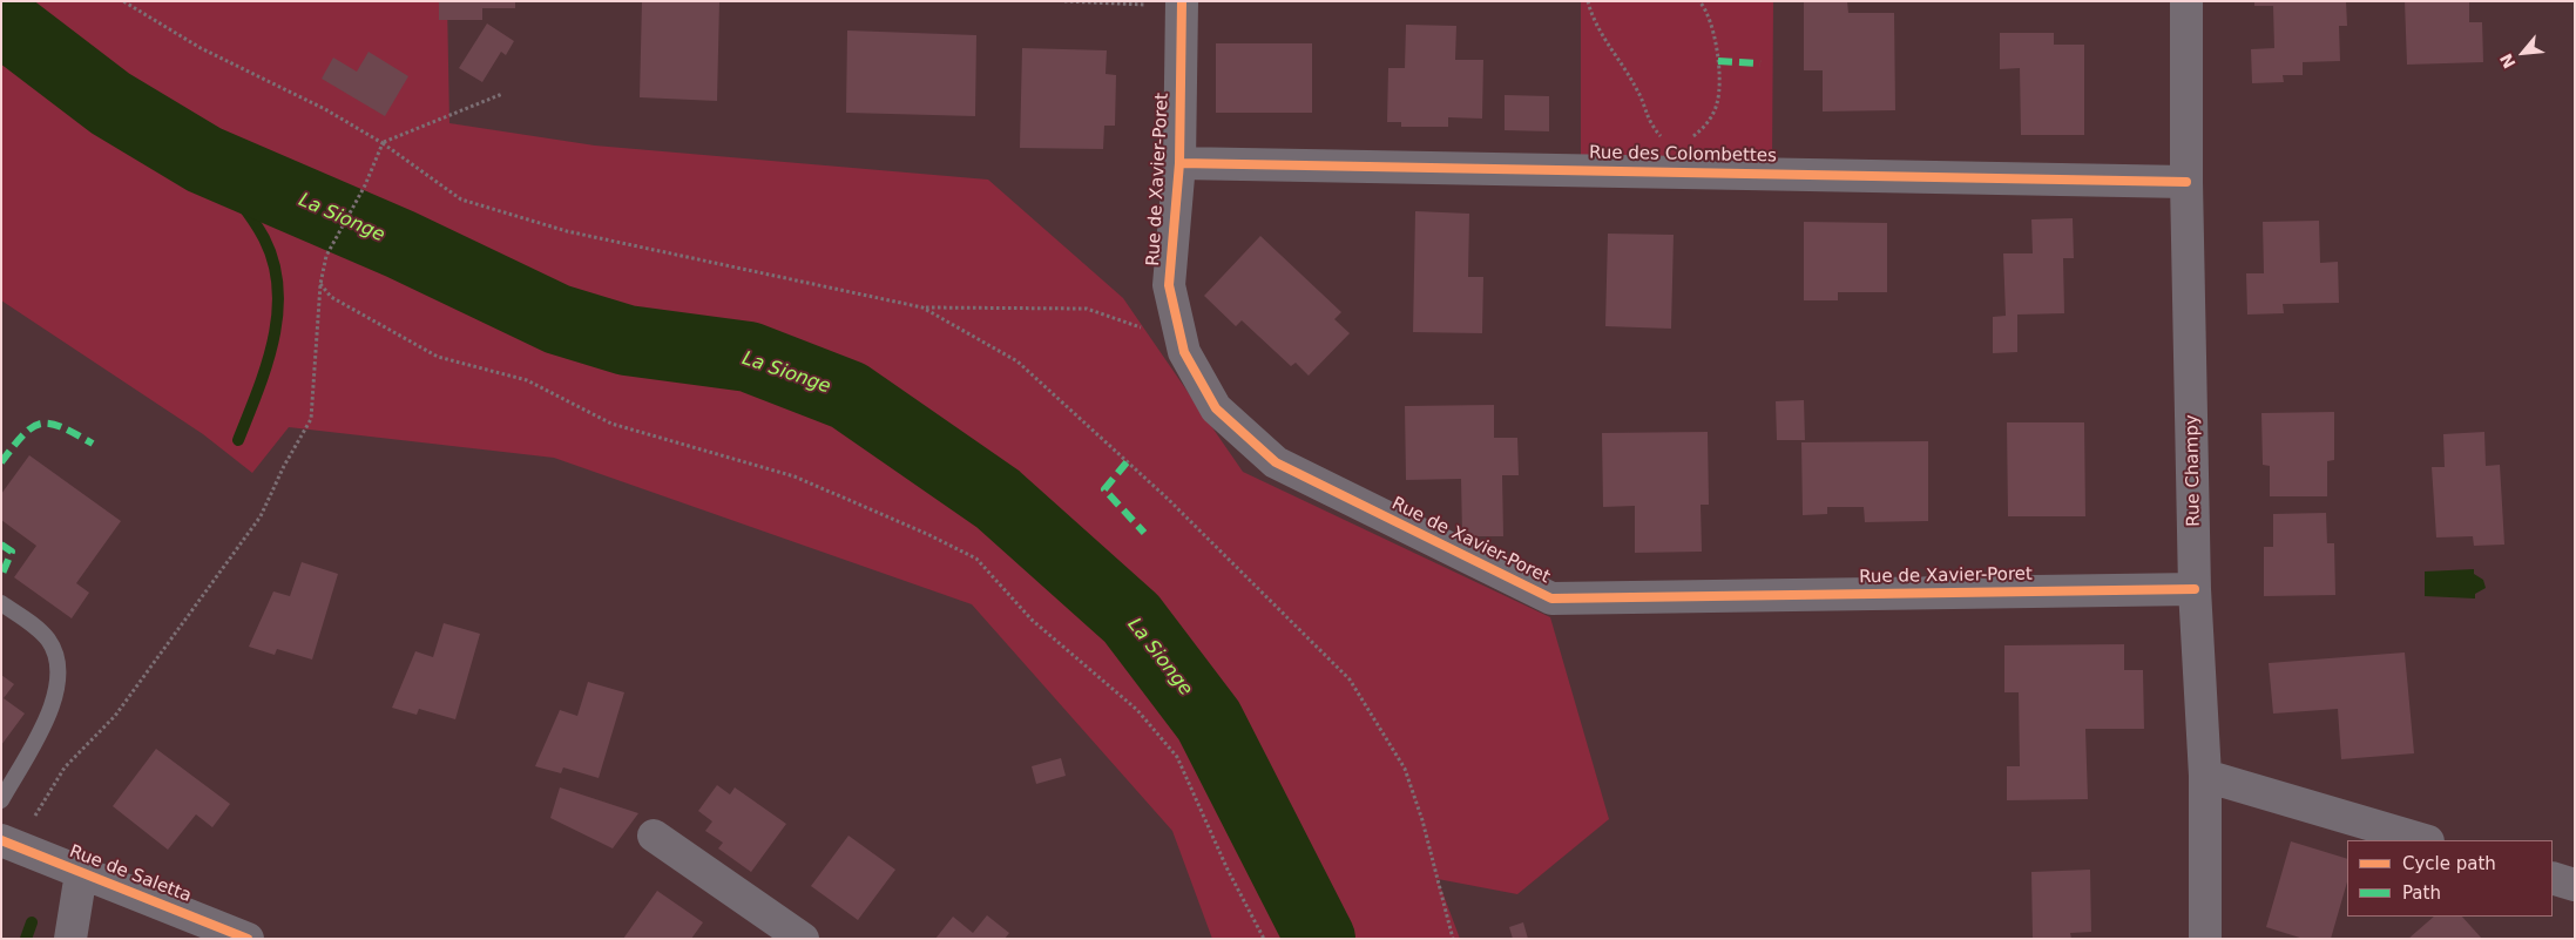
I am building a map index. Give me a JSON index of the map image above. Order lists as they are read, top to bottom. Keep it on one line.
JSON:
{"streets":{"street":["Rue des Colombettes","Rue de Xavier-Poret","Rue Champy","Rue de Saletta"]},"crossings":[["Rue des Colombettes","Rue de Xavier-Poret"],["Rue des Colombettes","Rue Champy"],["Rue de Xavier-Poret","Rue Champy"]],"water":["La Sionge"],"legend":["Cycle path","Path"],"north":"bottom left"}
